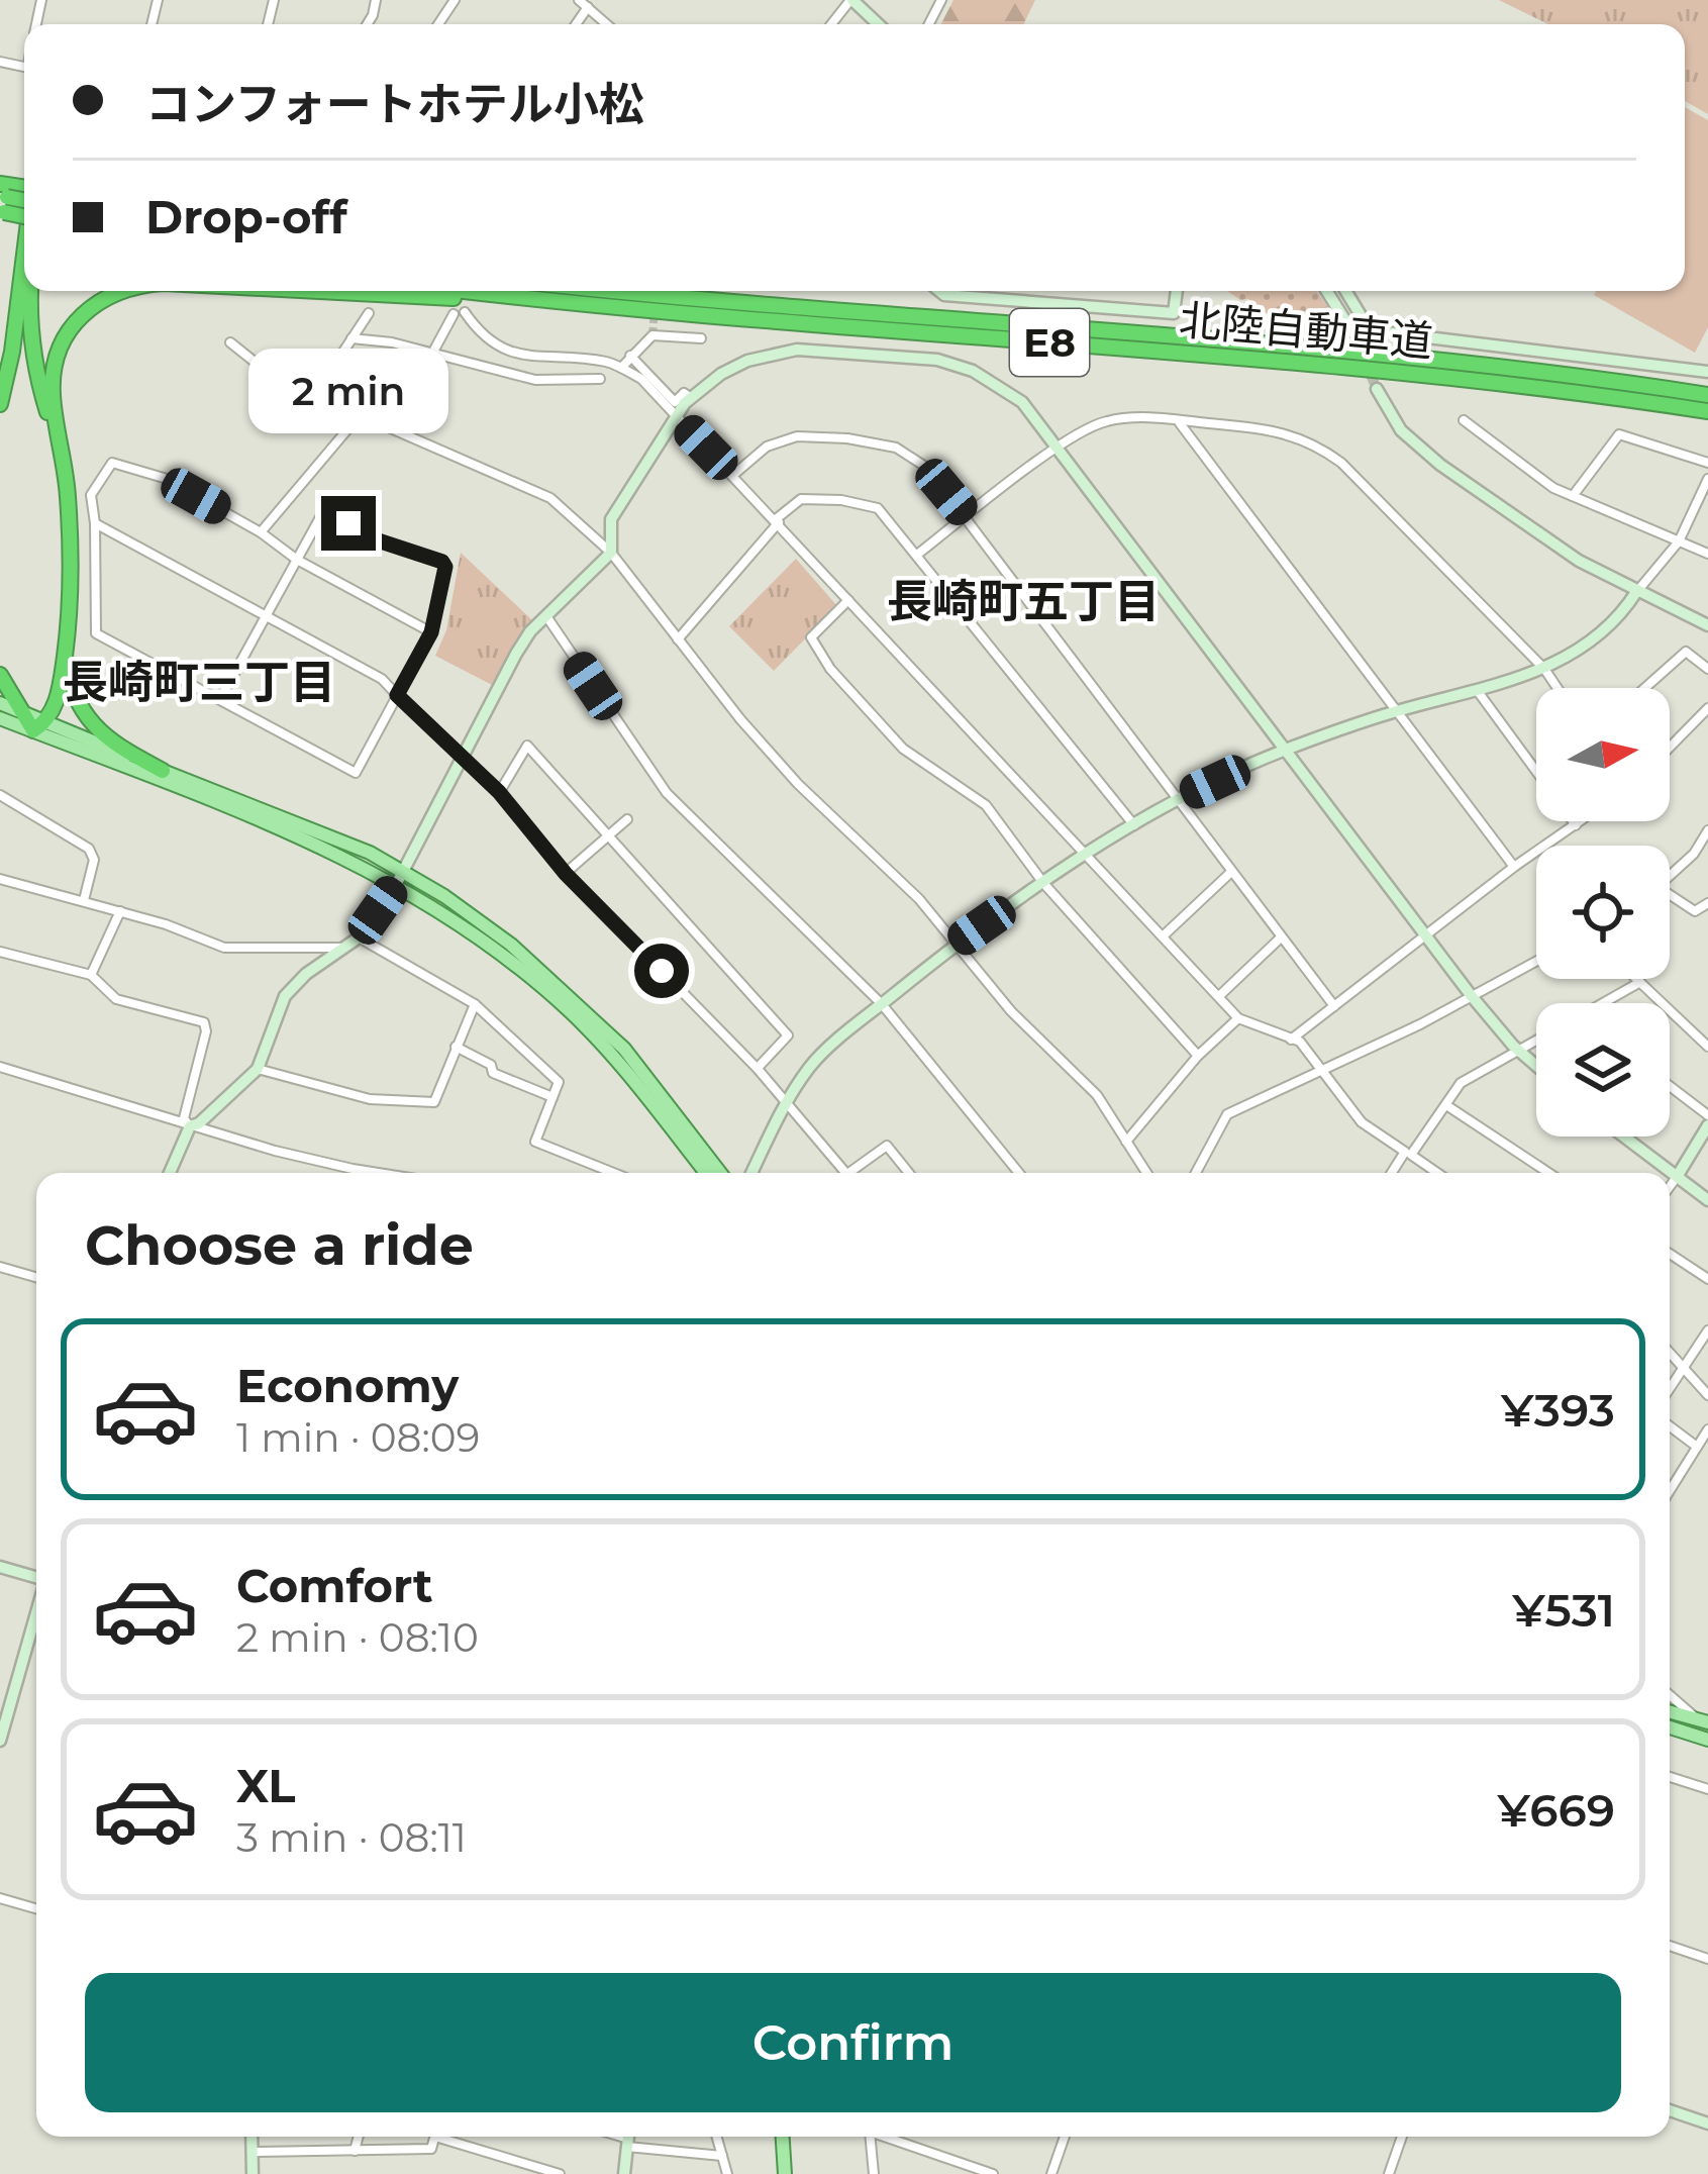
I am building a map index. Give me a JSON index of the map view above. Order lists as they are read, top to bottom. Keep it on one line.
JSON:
{"streets":{"highway":["北陸自動車道","E8"]},"districts":["長崎町五丁目","長崎町三丁目"],"north":"right","page":{"banner":["コンフォートホテル小松","Drop-off"],"bubble":"2 min","heading":"Choose a ride","list":[{"name":"Economy","note":"1 min · 08:09","value":"¥393"},{"name":"Comfort","note":"2 min · 08:10","value":"¥531"},{"name":"XL","note":"3 min · 08:11","value":"¥669"}],"buttons":"Confirm"}}
